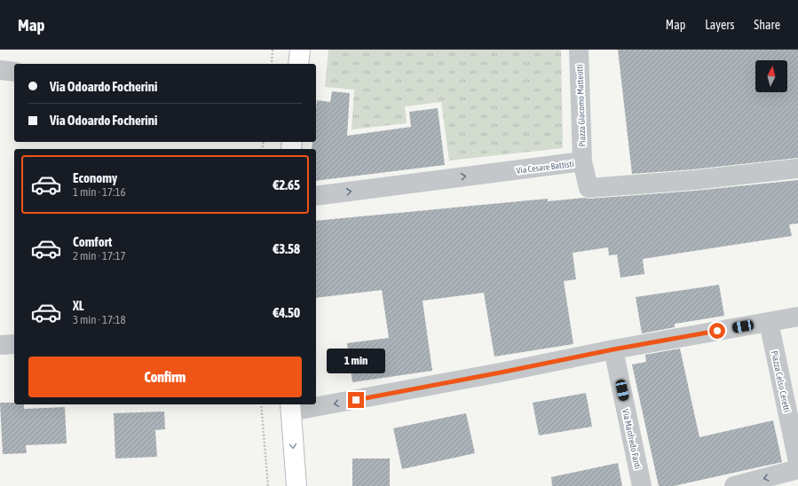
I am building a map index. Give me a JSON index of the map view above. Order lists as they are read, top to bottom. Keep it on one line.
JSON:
{"streets":{"street":["Piazza Giacomo Matteotti","Via Cesare Battisti","Piazza Celso Ceretti","Via Manfredo Fanti"]},"crossings":[["Piazza Giacomo Matteotti","Via Cesare Battisti"]],"one_way":["Via Cesare Battisti"],"north":"top","page":{"header":"Map","nav":["Map","Layers","Share"],"banner":["Via Odoardo Focherini","Via Odoardo Focherini"],"list":[{"name":"Economy","note":"1 min · 17:16","value":"€2.65"},{"name":"Comfort","note":"2 min · 17:17","value":"€3.58"},{"name":"XL","note":"3 min · 17:18","value":"€4.50"}],"bubble":"1 min","buttons":"Confirm"}}
